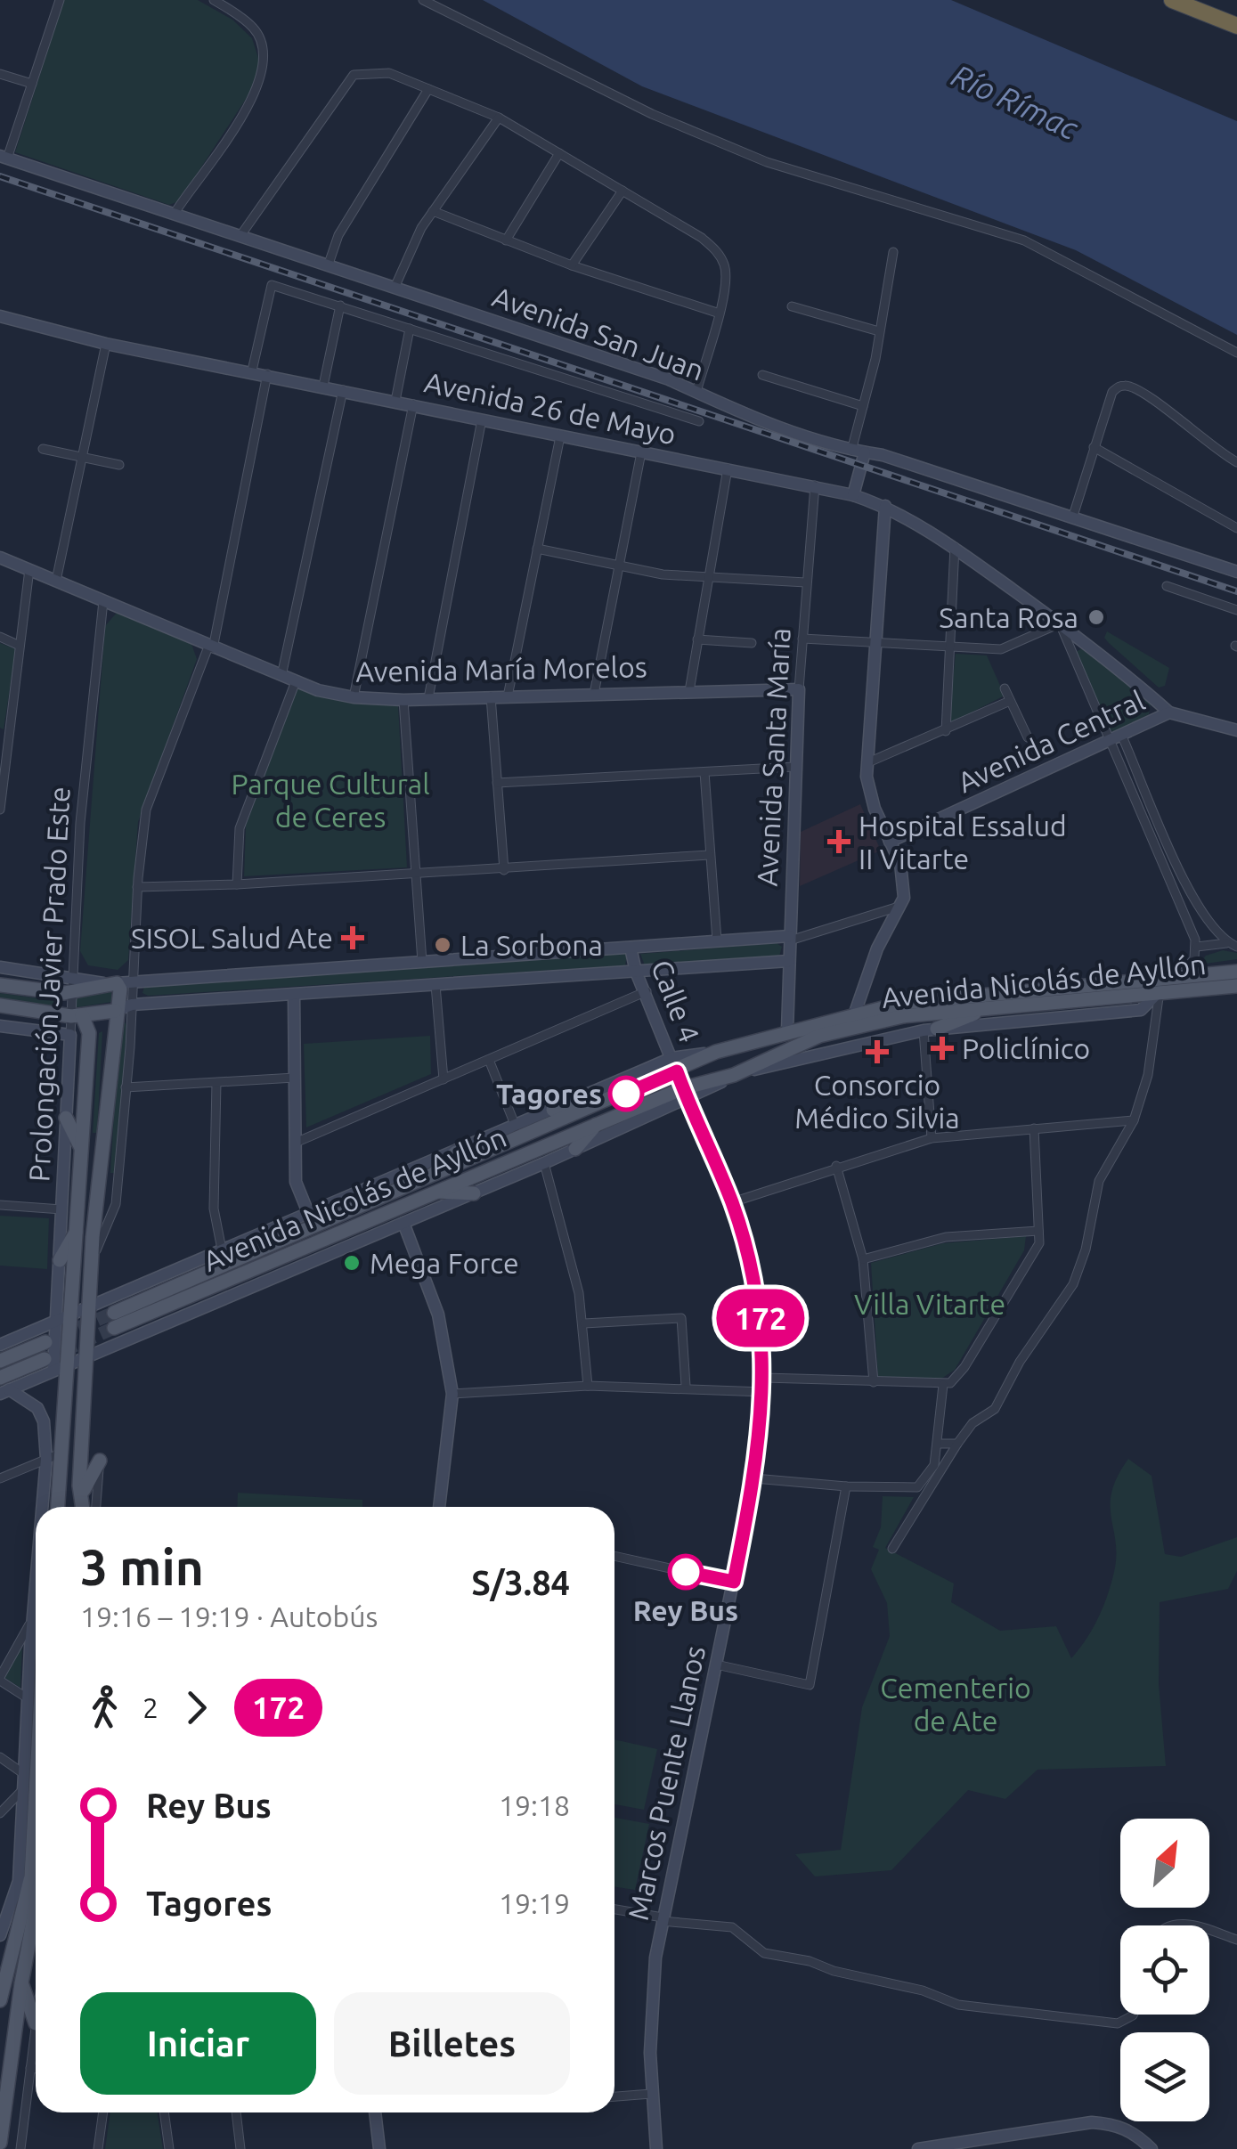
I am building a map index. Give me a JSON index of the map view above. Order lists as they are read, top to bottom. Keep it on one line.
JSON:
{"streets":{"main road":["Avenida Nicolás de Ayllón","Prolongación Javier Prado Este"],"street":["Avenida San Juan","Avenida 26 de Mayo","Avenida María Morelos","Avenida Central","Avenida Santa María","Calle 4","Marcos Puente Llanos"]},"crossings":[["Avenida 26 de Mayo","Avenida Central"],["Avenida 26 de Mayo","Avenida Santa María"],["Avenida 26 de Mayo","Prolongación Javier Prado Este"],["Avenida María Morelos","Avenida Santa María"],["Avenida María Morelos","Prolongación Javier Prado Este"],["Avenida Santa María","Avenida Nicolás de Ayllón"],["Avenida Nicolás de Ayllón","Calle 4"],["Avenida Nicolás de Ayllón","Marcos Puente Llanos"],["Calle 4","Marcos Puente Llanos"]],"water":["Río Rímac"],"parks":["Parque Cultural de Ceres","Villa Vitarte","Cementerio de Ate"],"places":{"other":["Santa Rosa","La Sorbona","Tagores","Mega Force","Rey Bus"],"health":["Hospital Essalud II Vitarte","SISOL Salud Ate","Policlínico","Consorcio Médico Silvia"]},"lines":["bus line 172"],"north":"top right","page":{"on_map":"172","heading":["3 min","19:16 – 19:19 · Autobús","S/3.84"],"legs":["2","172"],"list":[{"name":"Rey Bus","value":"19:18"},{"name":"Tagores","value":"19:19"}],"buttons":["Iniciar","Billetes"]}}
